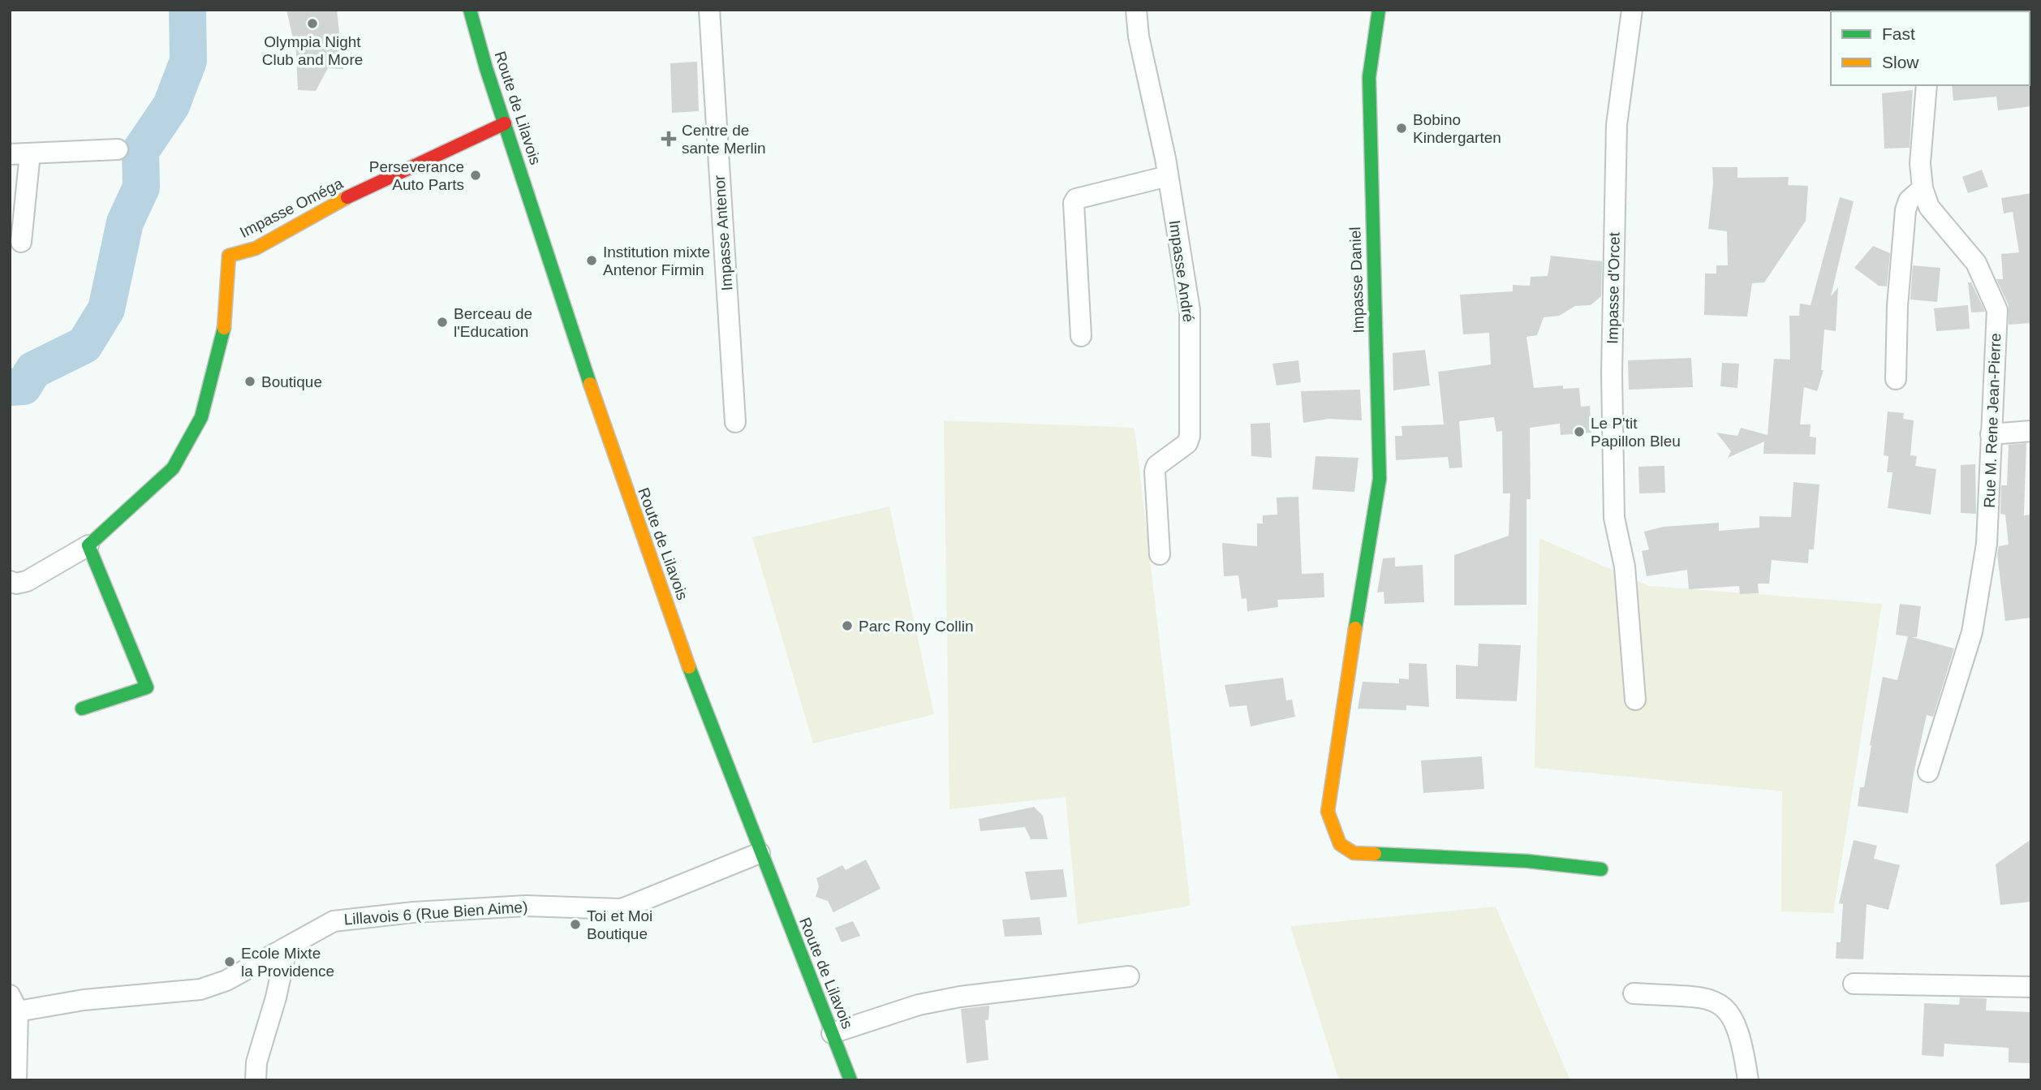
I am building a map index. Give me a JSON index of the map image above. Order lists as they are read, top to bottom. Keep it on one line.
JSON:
{"streets":{"street":["Route de Lilavois","Impasse Oméga","Impasse Antenor","Impasse André","Impasse Daniel","Impasse d'Orcet","Rue M. Rene Jean-Pierre","Lillavois 6 (Rue Bien Aime)"]},"crossings":[["Route de Lilavois","Impasse Oméga"],["Route de Lilavois","Lillavois 6 (Rue Bien Aime)"]],"places":{"other":["Olympia Night Club and More","Bobino Kindergarten","Perseverance Auto Parts","Institution mixte Antenor Firmin","Berceau de l'Education","Boutique","Le P'tit Papillon Bleu","Parc Rony Collin","Toi et Moi Boutique","Ecole Mixte la Providence"],"health":["Centre de sante Merlin"]},"legend":["Fast","Slow"]}
